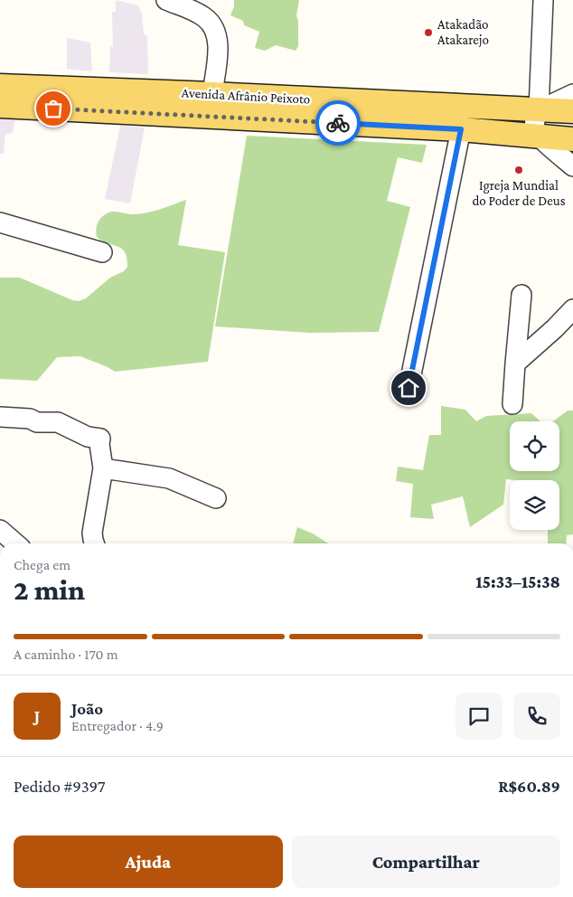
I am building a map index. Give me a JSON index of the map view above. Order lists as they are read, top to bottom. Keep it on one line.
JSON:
{"streets":{"main road":["Avenida Afrânio Peixoto"]},"places":["Atakadão Atakarejo","Igreja Mundial do Poder de Deus"],"page":{"heading":["2 min","Chega em","15:33–15:38"],"panel":["João","Entregador · 4.9","Pedido #9397","R$60.89"],"bar":"A caminho · 170 m","round":"J","buttons":["Ajuda","Compartilhar"]}}
